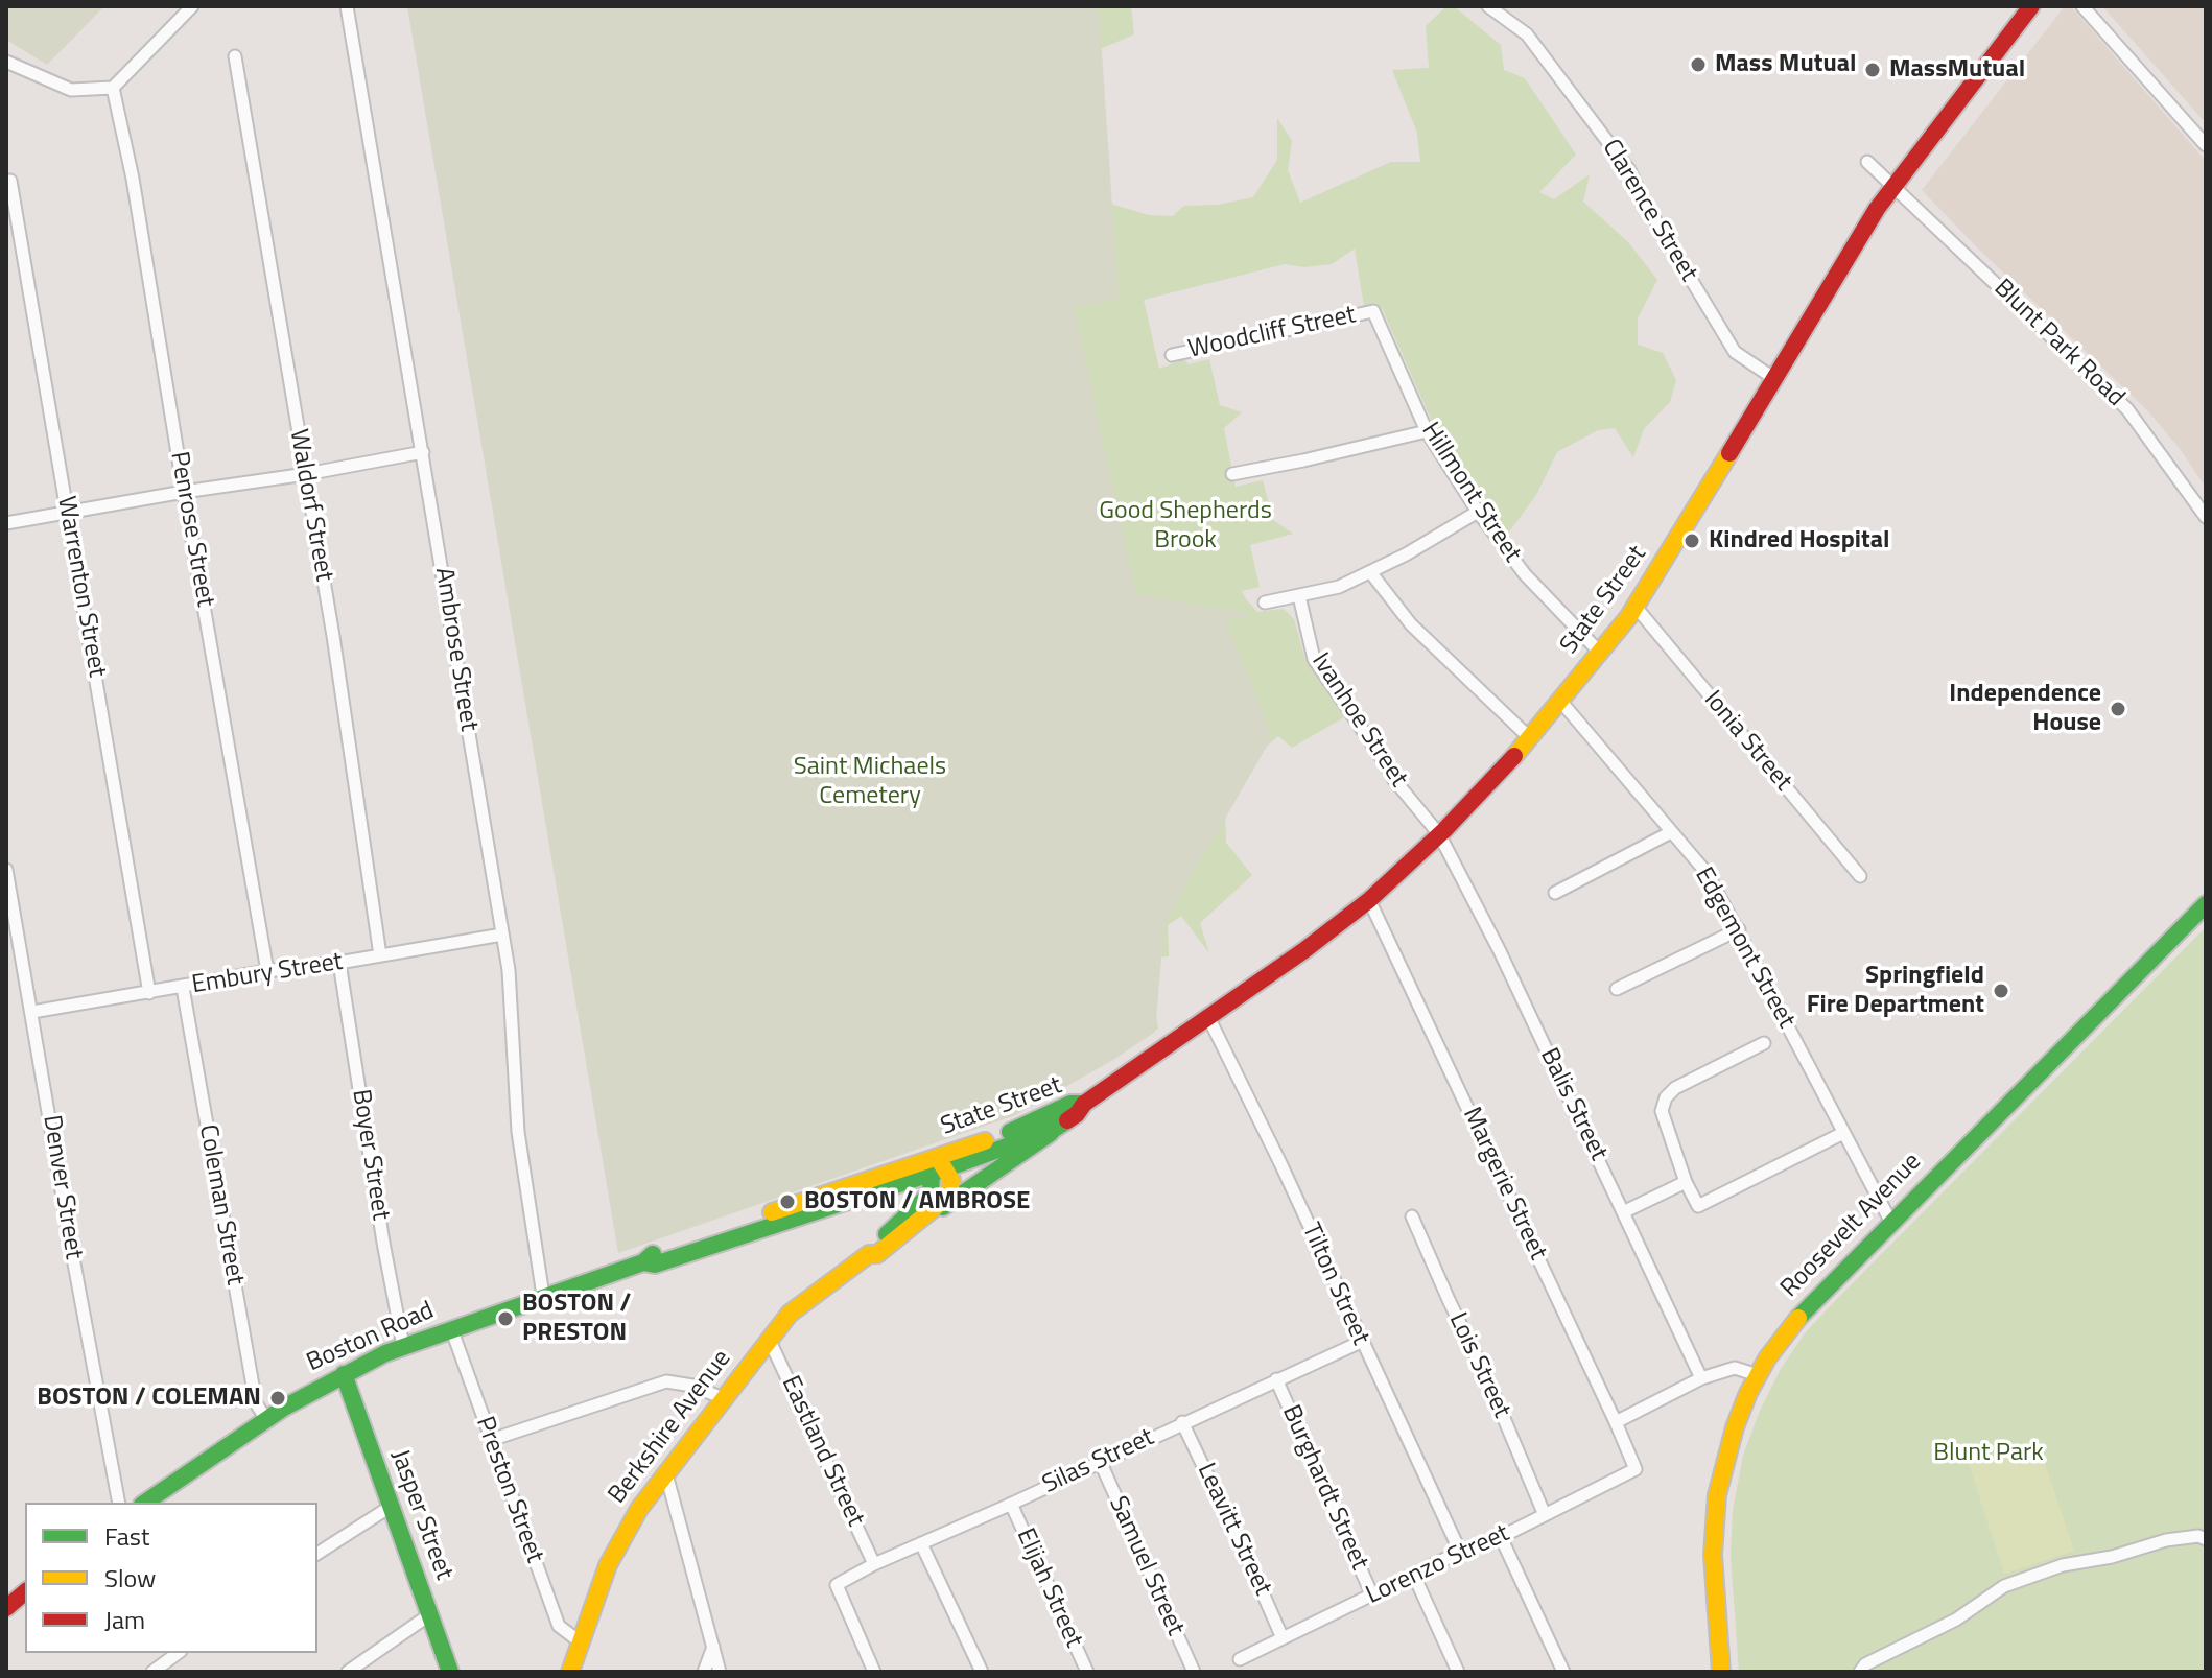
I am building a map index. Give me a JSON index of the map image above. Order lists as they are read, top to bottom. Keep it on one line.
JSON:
{"streets":{"main road":["State Street","Roosevelt Avenue","Boston Road","Berkshire Avenue","Jasper Street"],"street":["Clarence Street","Woodcliff Street","Blunt Park Road","Hillmont Street","Waldorf Street","Penrose Street","Warrenton Street","Ambrose Street","Ivanhoe Street","Ionia Street","Edgemont Street","Embury Street","Balis Street","Boyer Street","Margerie Street","Denver Street","Coleman Street","Tilton Street","Lois Street","Eastland Street","Silas Street","Burghardt Street","Preston Street","Leavitt Street","Lorenzo Street","Samuel Street","Elijah Street"]},"crossings":[["Clarence Street","State Street"],["Woodcliff Street","Hillmont Street"],["Blunt Park Road","State Street"],["Hillmont Street","State Street"],["Waldorf Street","Embury Street"],["Penrose Street","Embury Street"],["Warrenton Street","Embury Street"],["State Street","Ivanhoe Street"],["State Street","Ionia Street"],["State Street","Edgemont Street"],["State Street","Balis Street"],["State Street","Margerie Street"],["State Street","Tilton Street"],["State Street","Boston Road"],["State Street","Berkshire Avenue"],["Ambrose Street","Embury Street"],["Ambrose Street","Boston Road"],["Ivanhoe Street","Balis Street"],["Edgemont Street","Roosevelt Avenue"],["Embury Street","Boyer Street"],["Embury Street","Denver Street"],["Embury Street","Coleman Street"],["Boyer Street","Boston Road"],["Margerie Street","Lorenzo Street"],["Coleman Street","Boston Road"],["Tilton Street","Silas Street"],["Tilton Street","Lorenzo Street"],["Boston Road","Berkshire Avenue"],["Boston Road","Preston Street"],["Boston Road","Jasper Street"],["Lois Street","Lorenzo Street"],["Berkshire Avenue","Eastland Street"],["Berkshire Avenue","Preston Street"],["Eastland Street","Silas Street"],["Silas Street","Burghardt Street"],["Silas Street","Leavitt Street"],["Silas Street","Samuel Street"],["Silas Street","Elijah Street"],["Burghardt Street","Lorenzo Street"],["Leavitt Street","Lorenzo Street"]],"parks":["Good Shepherds Brook","Saint Michaels Cemetery","Blunt Park"],"places":["Mass Mutual","MassMutual","Kindred Hospital","Independence House","Springfield Fire Department","BOSTON / AMBROSE","BOSTON / PRESTON","BOSTON / COLEMAN"],"legend":["Fast","Slow","Jam"]}
